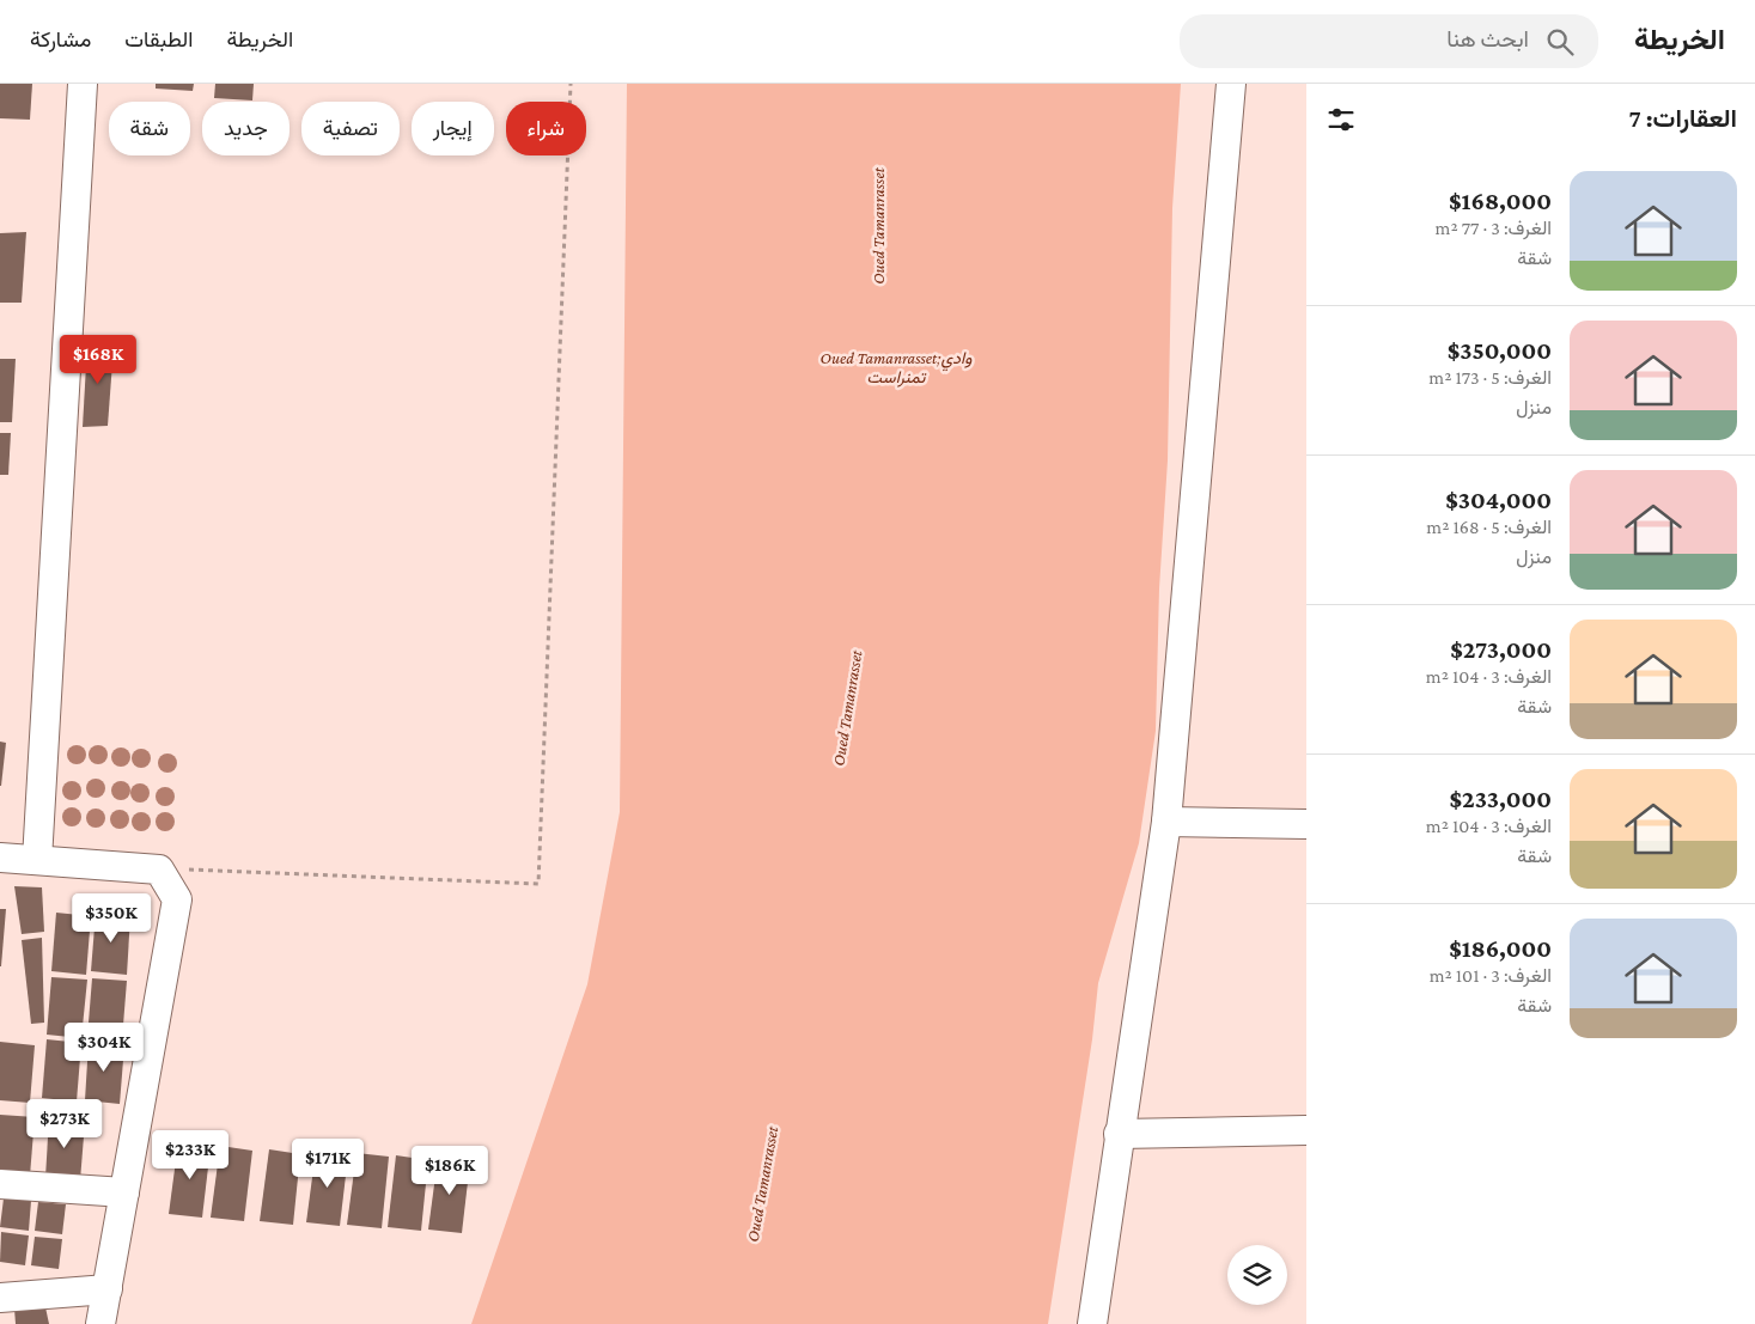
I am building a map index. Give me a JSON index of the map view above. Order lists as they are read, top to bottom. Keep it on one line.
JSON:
{"water":["Oued Tamanrasset","Oued Tamanrasset;وادي تمنراست"],"page":{"header":"الخريطة","search":"ابحث هنا","nav":["الخريطة","الطبقات","مشاركة"],"heading":"العقارات: 7","chip":["شراء","إيجار","تصفية","جديد","شقة"],"list":[{"name":"$168,000","note":"الغرف: 3 · 77 m² · شقة"},{"name":"$350,000","note":"الغرف: 5 · 173 m² · منزل"},{"name":"$304,000","note":"الغرف: 5 · 168 m² · منزل"},{"name":"$273,000","note":"الغرف: 3 · 104 m² · شقة"},{"name":"$233,000","note":"الغرف: 3 · 104 m² · شقة"},{"name":"$186,000","note":"الغرف: 3 · 101 m² · شقة"}],"price":["$168K","$350K","$304K","$273K","$233K","$171K","$186K"]}}
